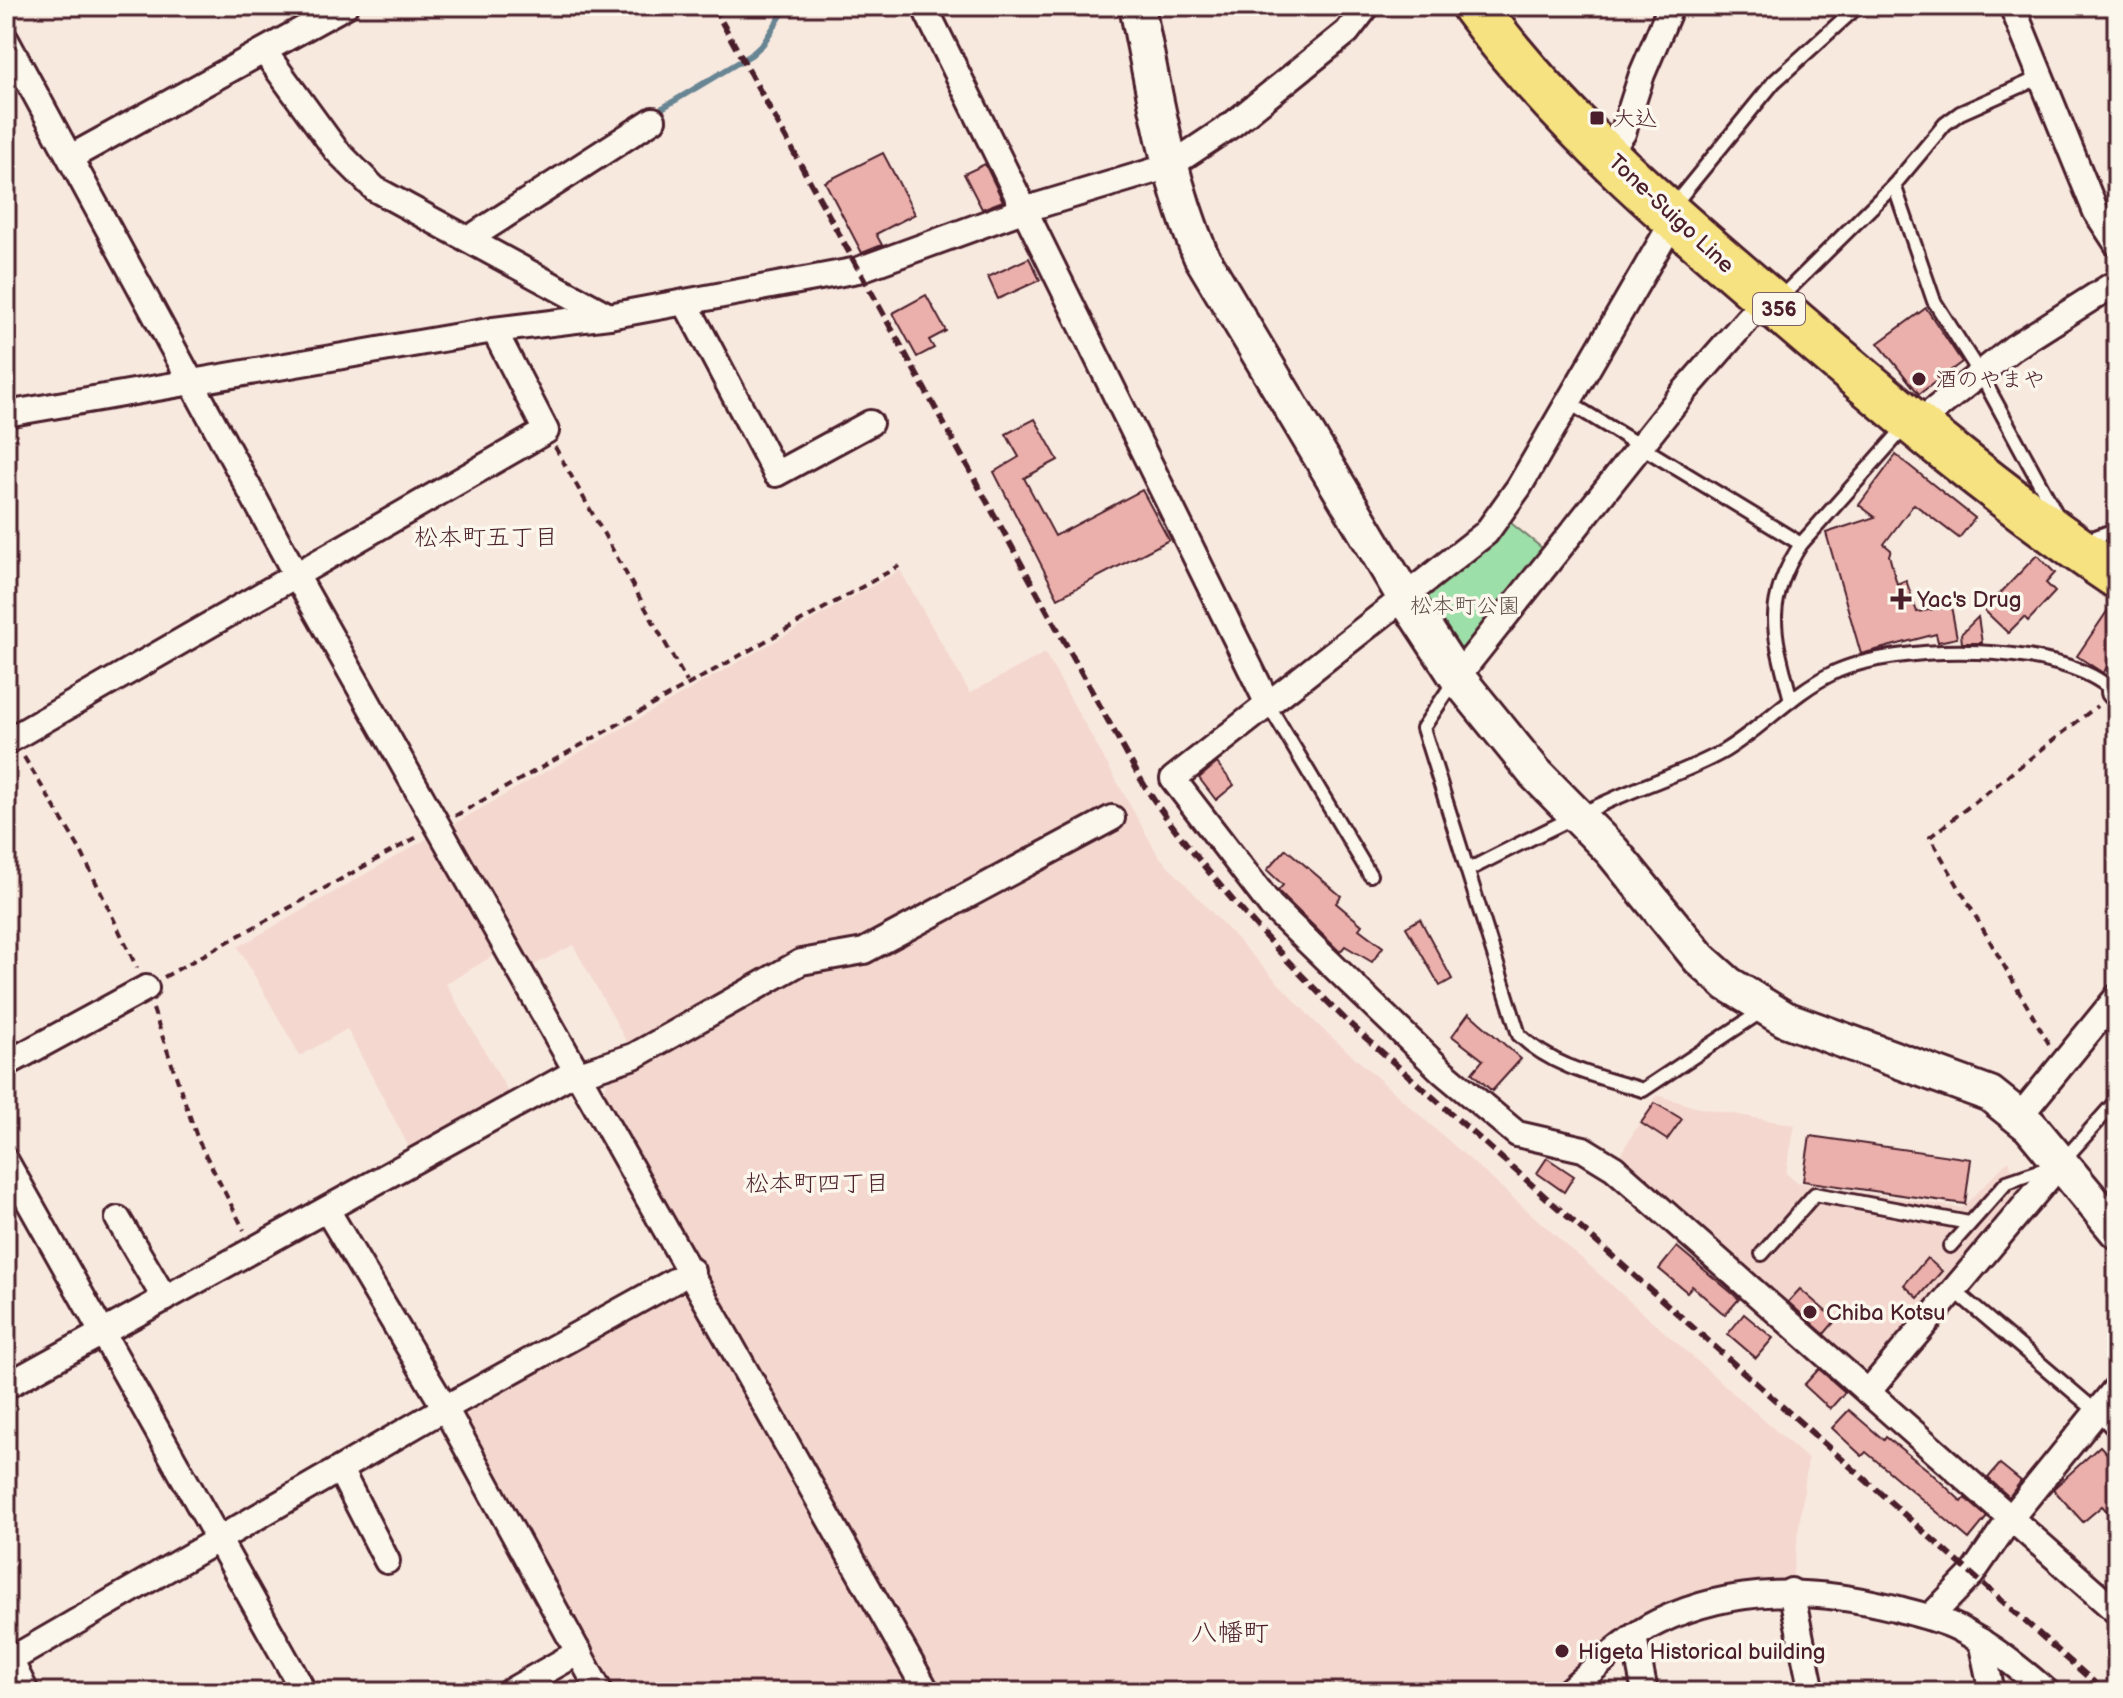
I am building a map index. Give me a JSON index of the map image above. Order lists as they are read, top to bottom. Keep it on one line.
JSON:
{"streets":{"highway":["Tone-Suigo Line","356"]},"districts":["松本町五丁目","松本町四丁目","八幡町"],"parks":["松本町公園"],"places":{"transit":["大込"],"other":["酒のやまや","Chiba Kotsu","Higeta Historical building"],"health":["Yac's Drug"]}}
